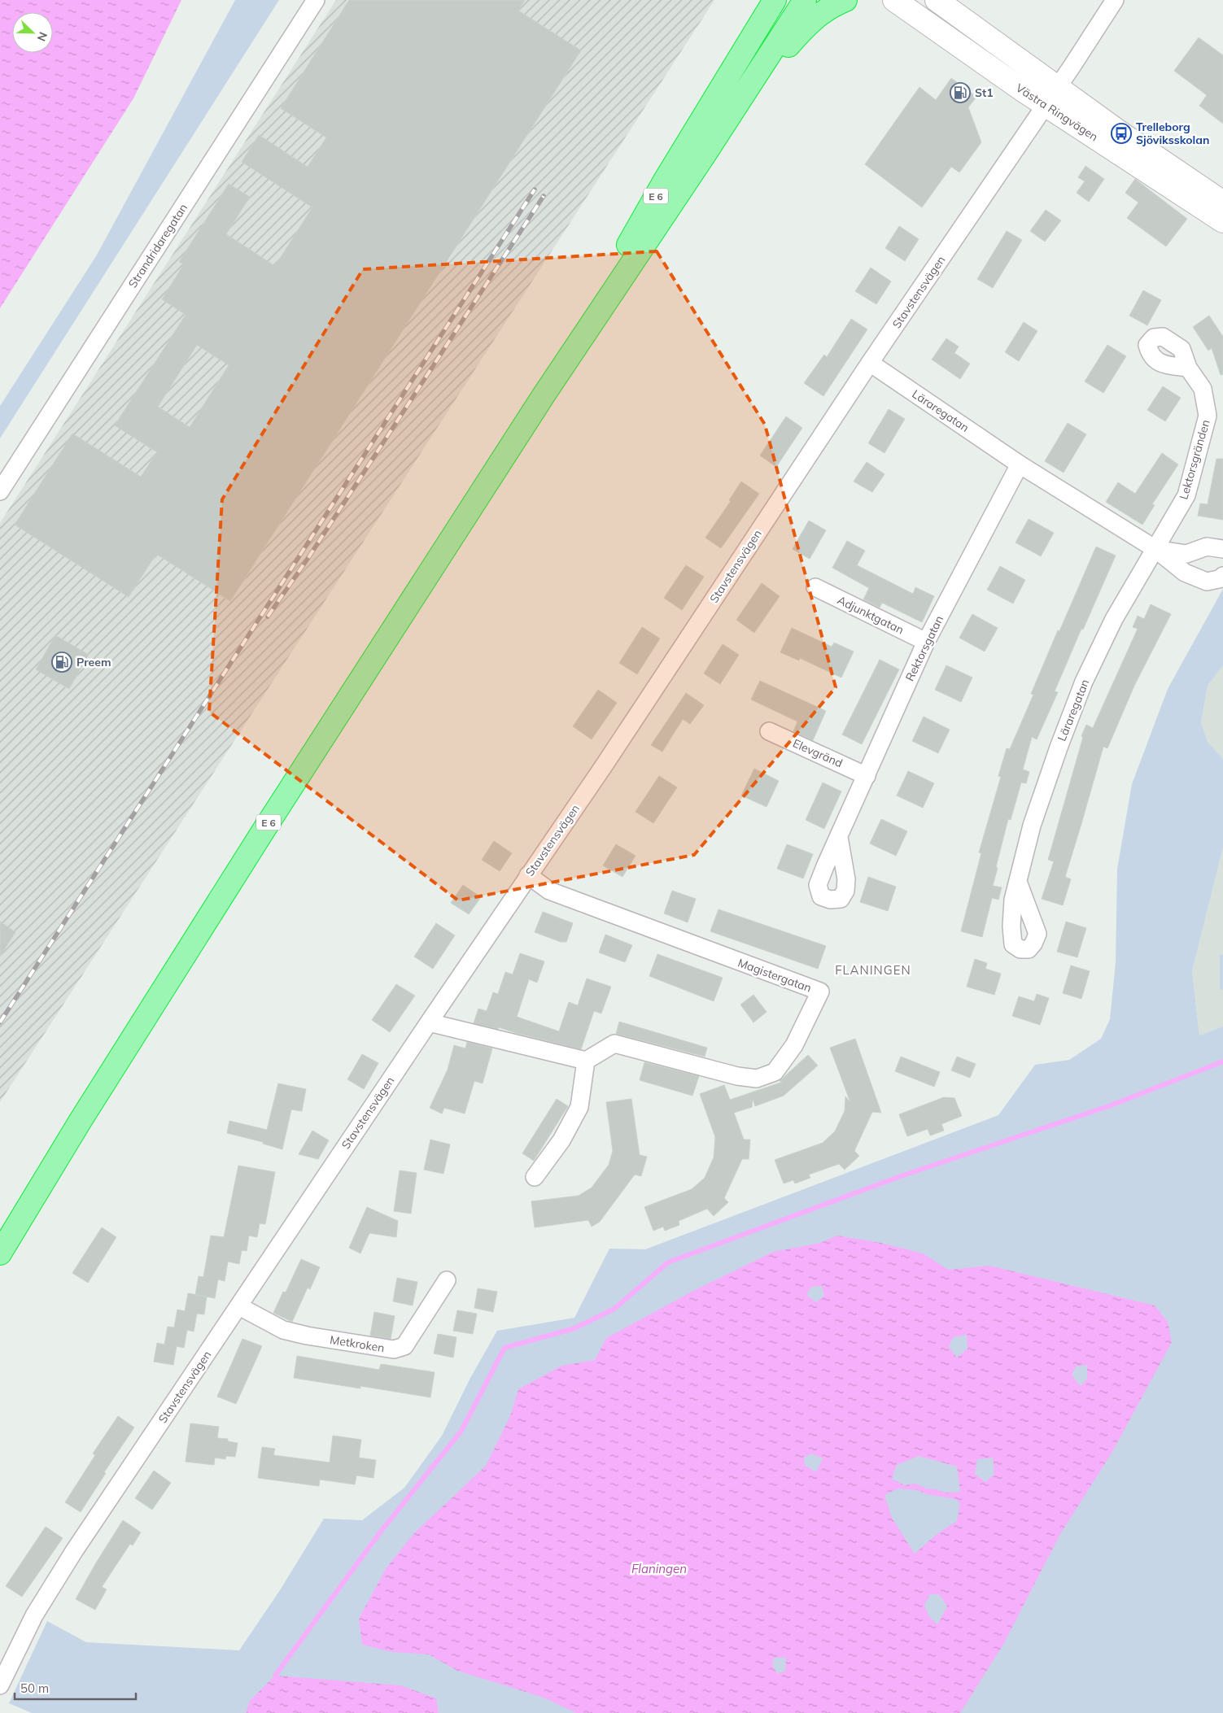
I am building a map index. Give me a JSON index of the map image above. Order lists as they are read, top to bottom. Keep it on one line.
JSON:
{"streets":{"highway":["E 6"],"main road":["Västra Ringvägen"],"street":["Strandridaregatan","Stavstensvägen","Läraregatan","Lektorsgränden","Adjunktgatan","Rektorsgatan","Elevgränd","Magistergatan","Metkroken"]},"crossings":[["Västra Ringvägen","Stavstensvägen"],["Stavstensvägen","Läraregatan"],["Stavstensvägen","Magistergatan"],["Stavstensvägen","Metkroken"],["Läraregatan","Lektorsgränden"],["Läraregatan","Rektorsgatan"],["Adjunktgatan","Rektorsgatan"],["Rektorsgatan","Elevgränd"]],"districts":["FLANINGEN"],"water":["Flaningen"],"places":{"fuel station":["St1","Preem"],"bus stop":["Trelleborg Sjöviksskolan"]},"scale_bar":"50 m","north":"bottom right"}
